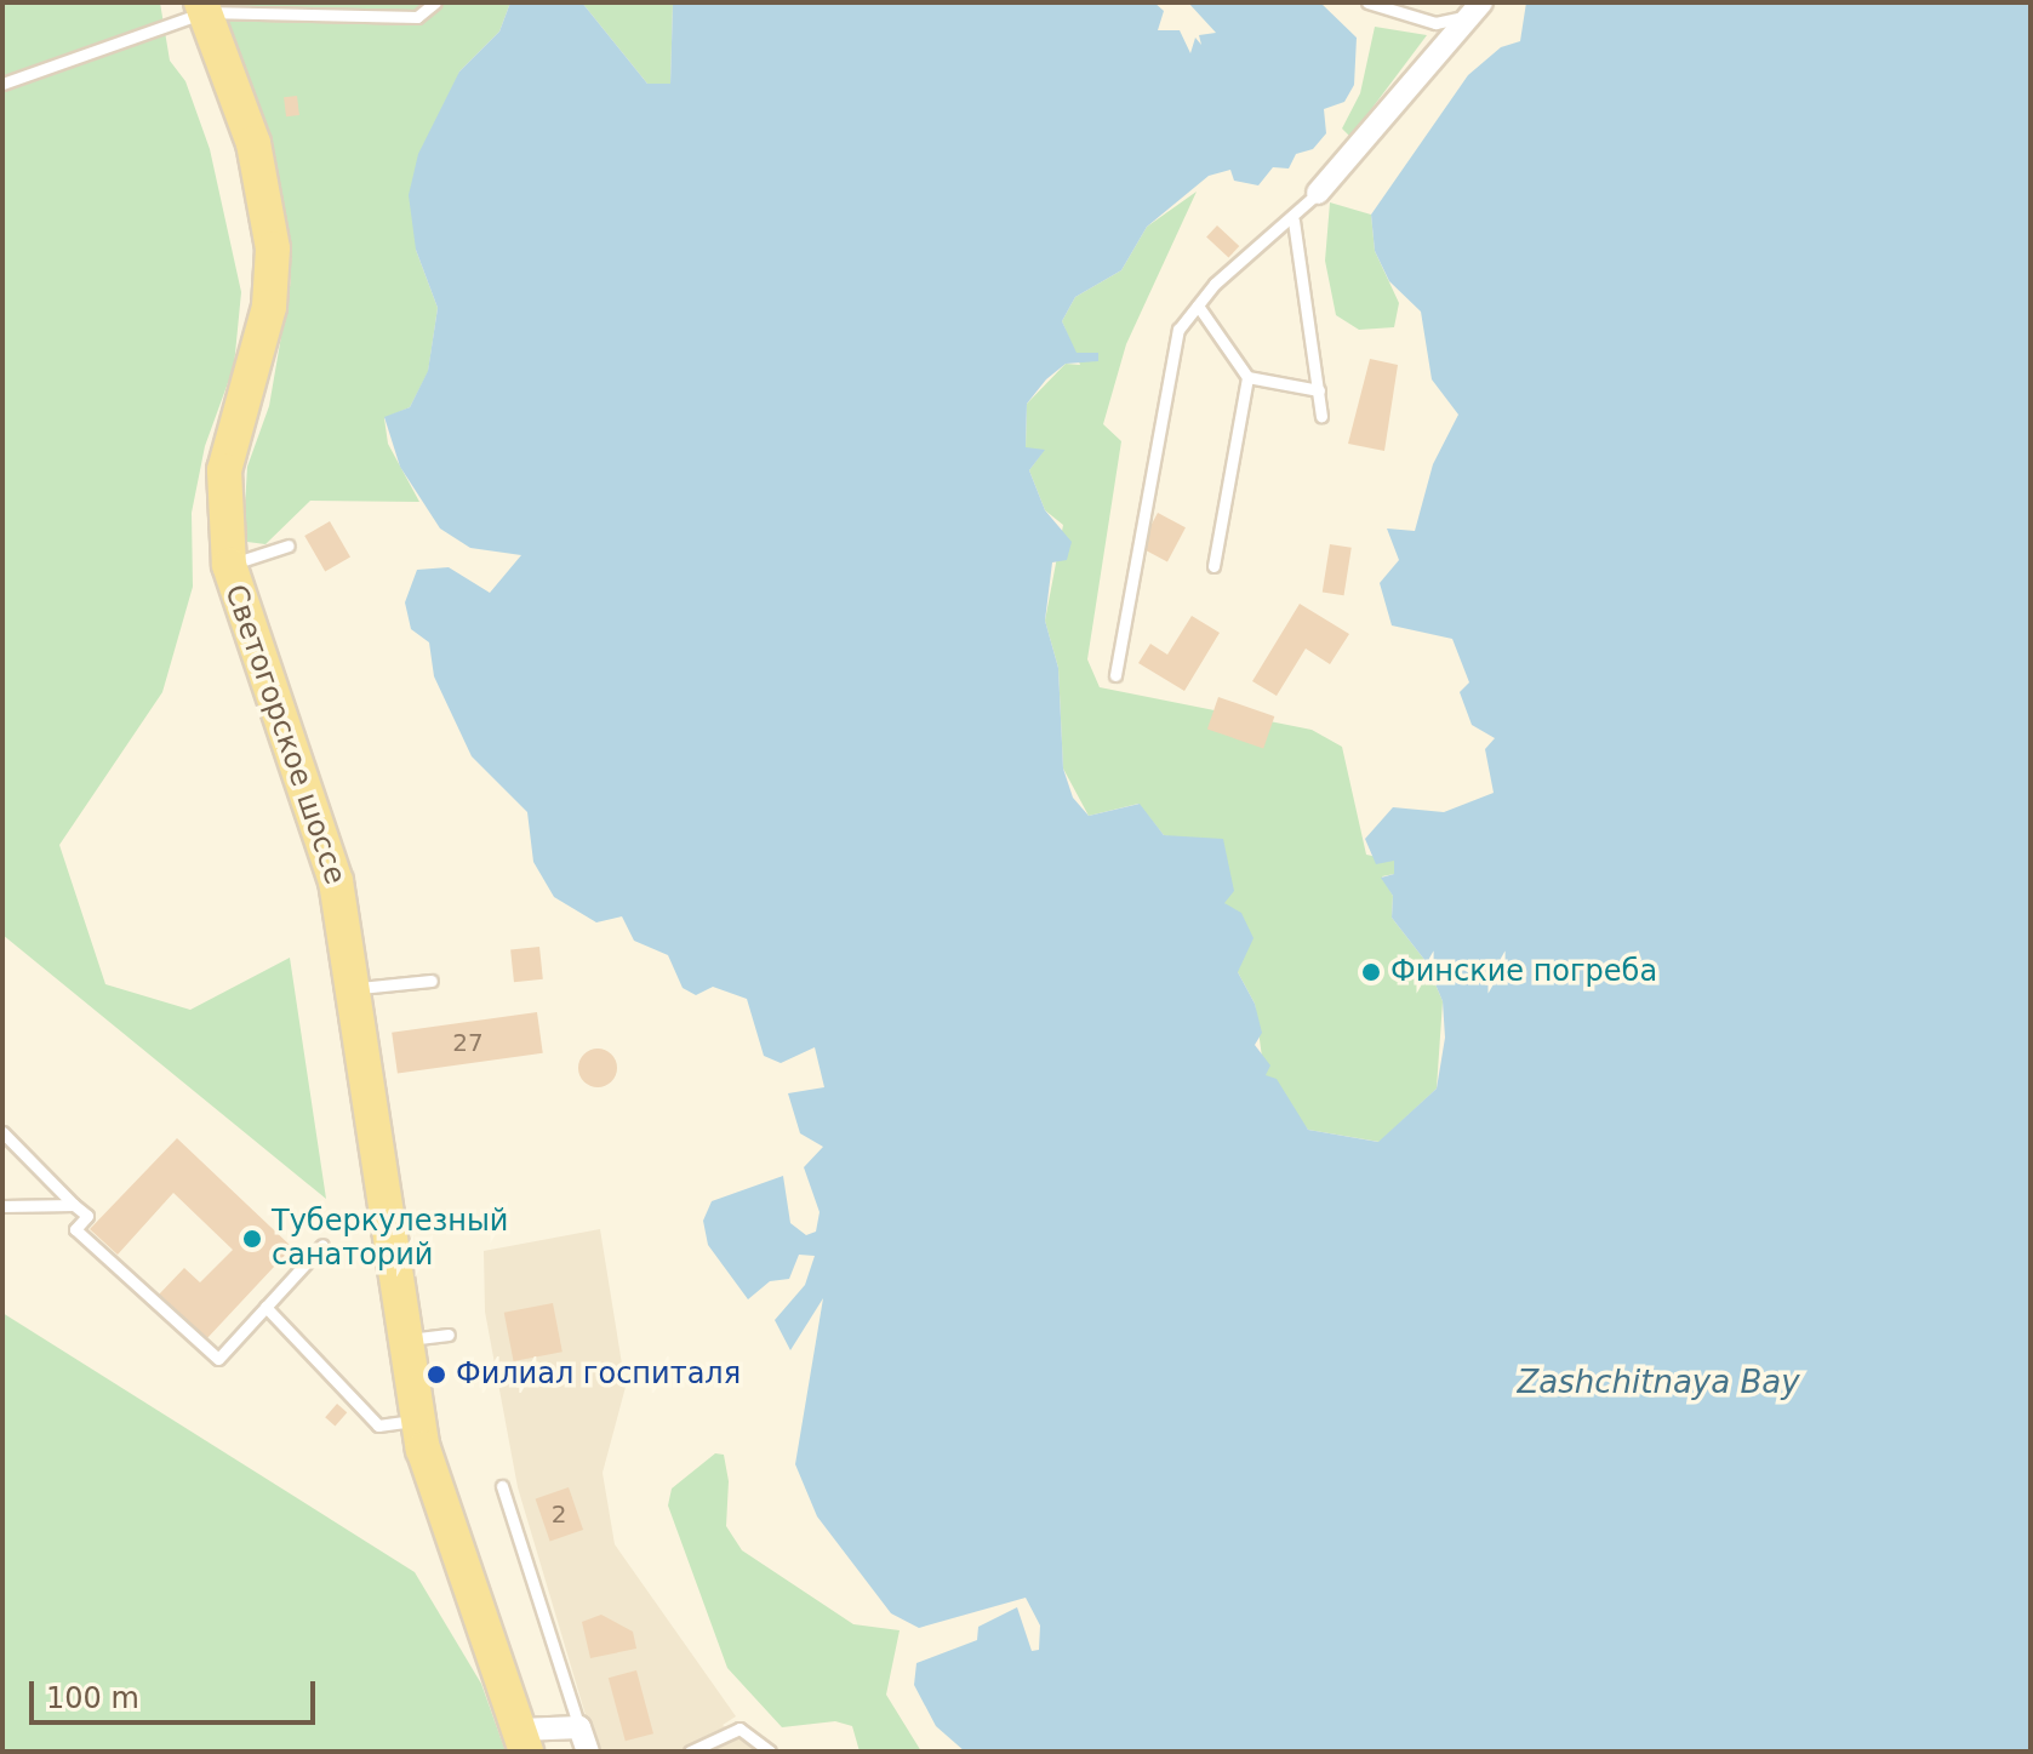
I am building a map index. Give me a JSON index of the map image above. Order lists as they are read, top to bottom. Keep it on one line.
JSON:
{"streets":{"main road":["Светогорское шоссе"]},"water":["Zashchitnaya Bay"],"places":["Финские погреба","Туберкулезный санаторий","Филиал госпиталя"],"house_numbers":["27","2"],"scale_bar":"100 m"}
